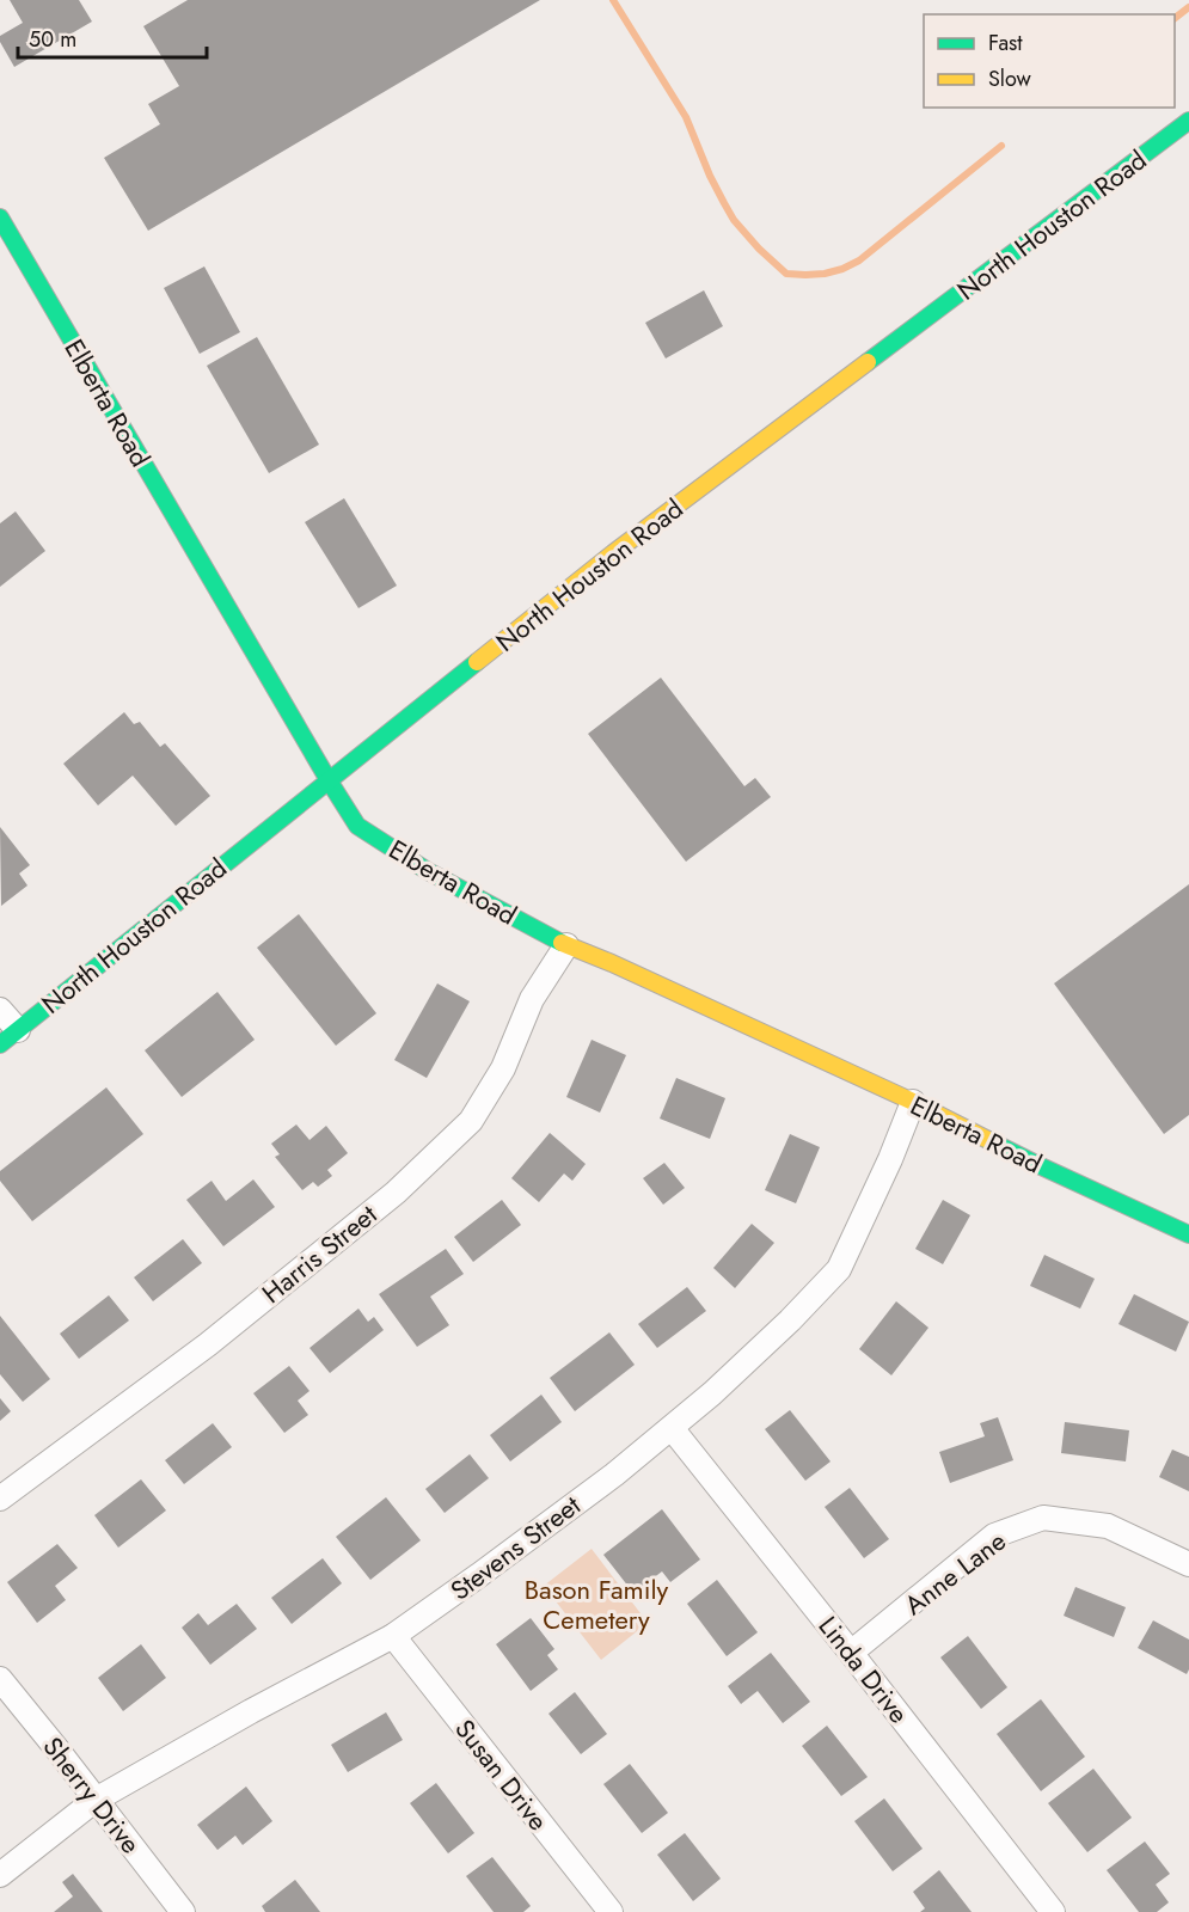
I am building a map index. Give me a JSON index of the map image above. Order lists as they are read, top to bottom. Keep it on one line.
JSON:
{"streets":{"street":["North Houston Road","Elberta Road","Harris Street","Stevens Street","Anne Lane","Linda Drive","Susan Drive","Sherry Drive"]},"crossings":[["North Houston Road","Elberta Road"],["Elberta Road","Harris Street"],["Elberta Road","Stevens Street"],["Stevens Street","Linda Drive"],["Stevens Street","Susan Drive"],["Stevens Street","Sherry Drive"],["Anne Lane","Linda Drive"]],"parks":["Bason Family Cemetery"],"legend":["Fast","Slow"],"scale_bar":"50 m"}
